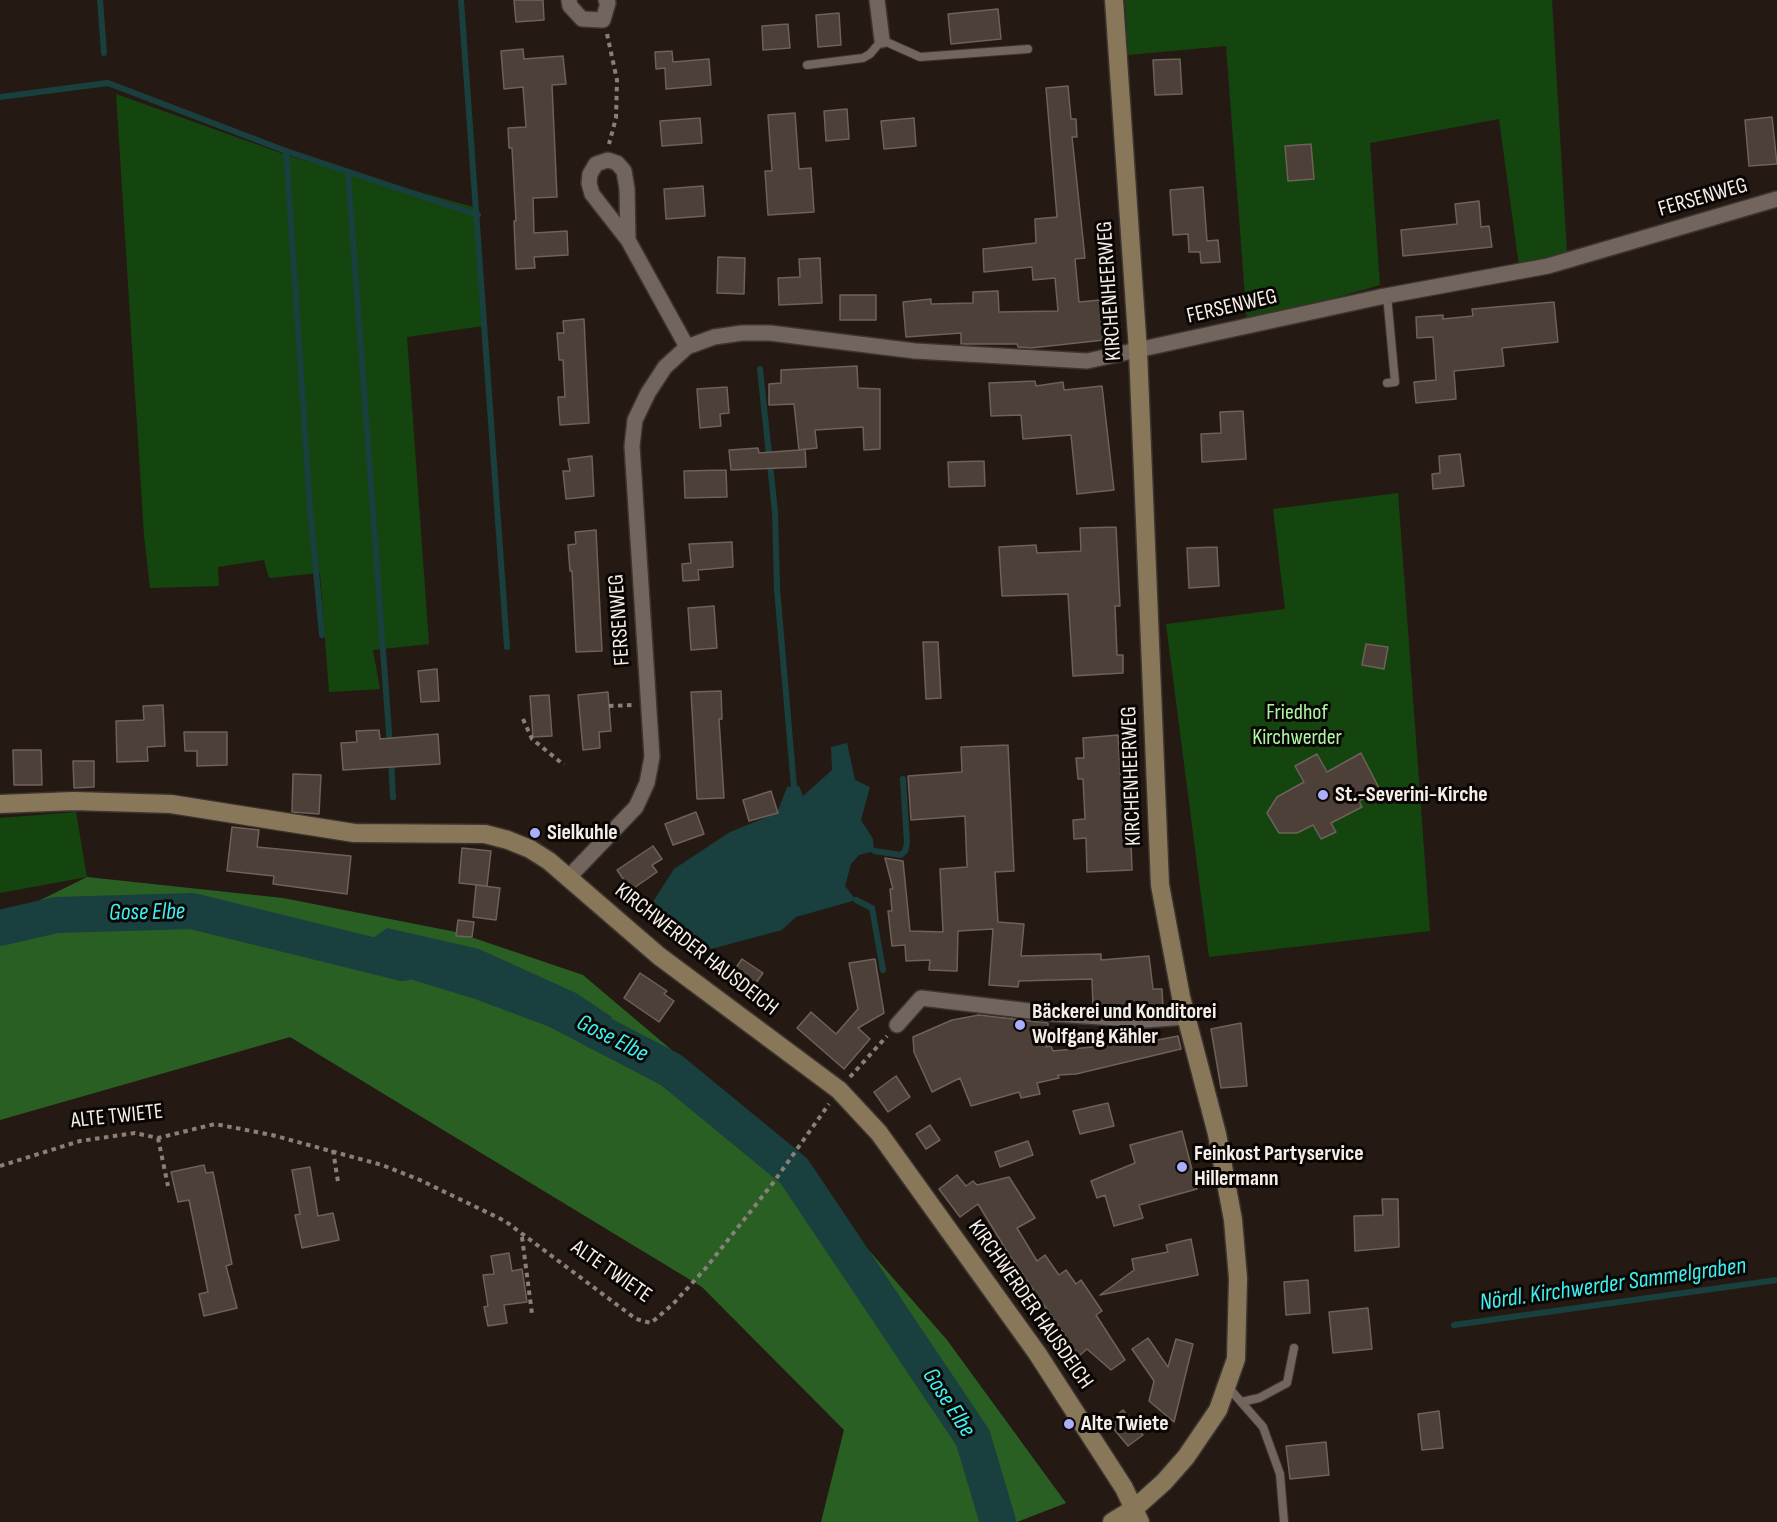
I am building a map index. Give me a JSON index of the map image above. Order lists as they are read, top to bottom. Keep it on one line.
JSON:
{"streets":{"main road":["KIRCHENHEERWEG","KIRCHWERDER HAUSDEICH"],"street":["FERSENWEG"],"path":["ALTE TWIETE"]},"crossings":[["FERSENWEG","KIRCHENHEERWEG"],["FERSENWEG","KIRCHWERDER HAUSDEICH"],["KIRCHENHEERWEG","KIRCHWERDER HAUSDEICH"],["KIRCHWERDER HAUSDEICH","ALTE TWIETE"]],"water":["Gose Elbe","Nördl. Kirchwerder Sammelgraben"],"parks":["Friedhof Kirchwerder"],"places":["St.-Severini-Kirche","Sielkuhle","Bäckerei und Konditorei Wolfgang Kähler","Feinkost Partyservice Hillermann","Alte Twiete"]}
